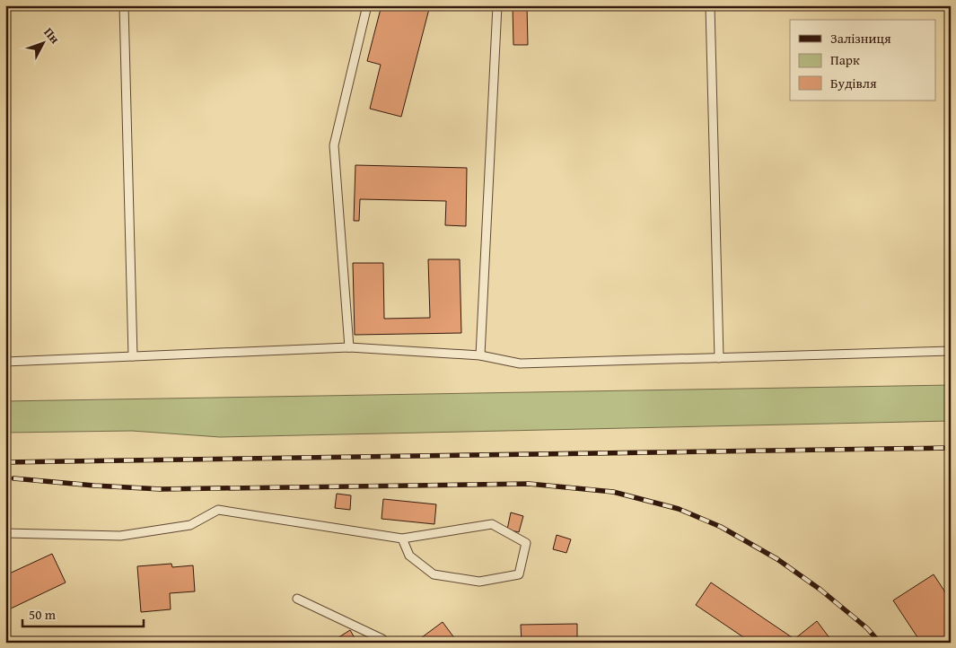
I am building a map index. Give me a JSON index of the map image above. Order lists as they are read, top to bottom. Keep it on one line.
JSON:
{"legend":["Залізниця","Парк","Будівля"],"scale_bar":"50 m","north":"top right"}
